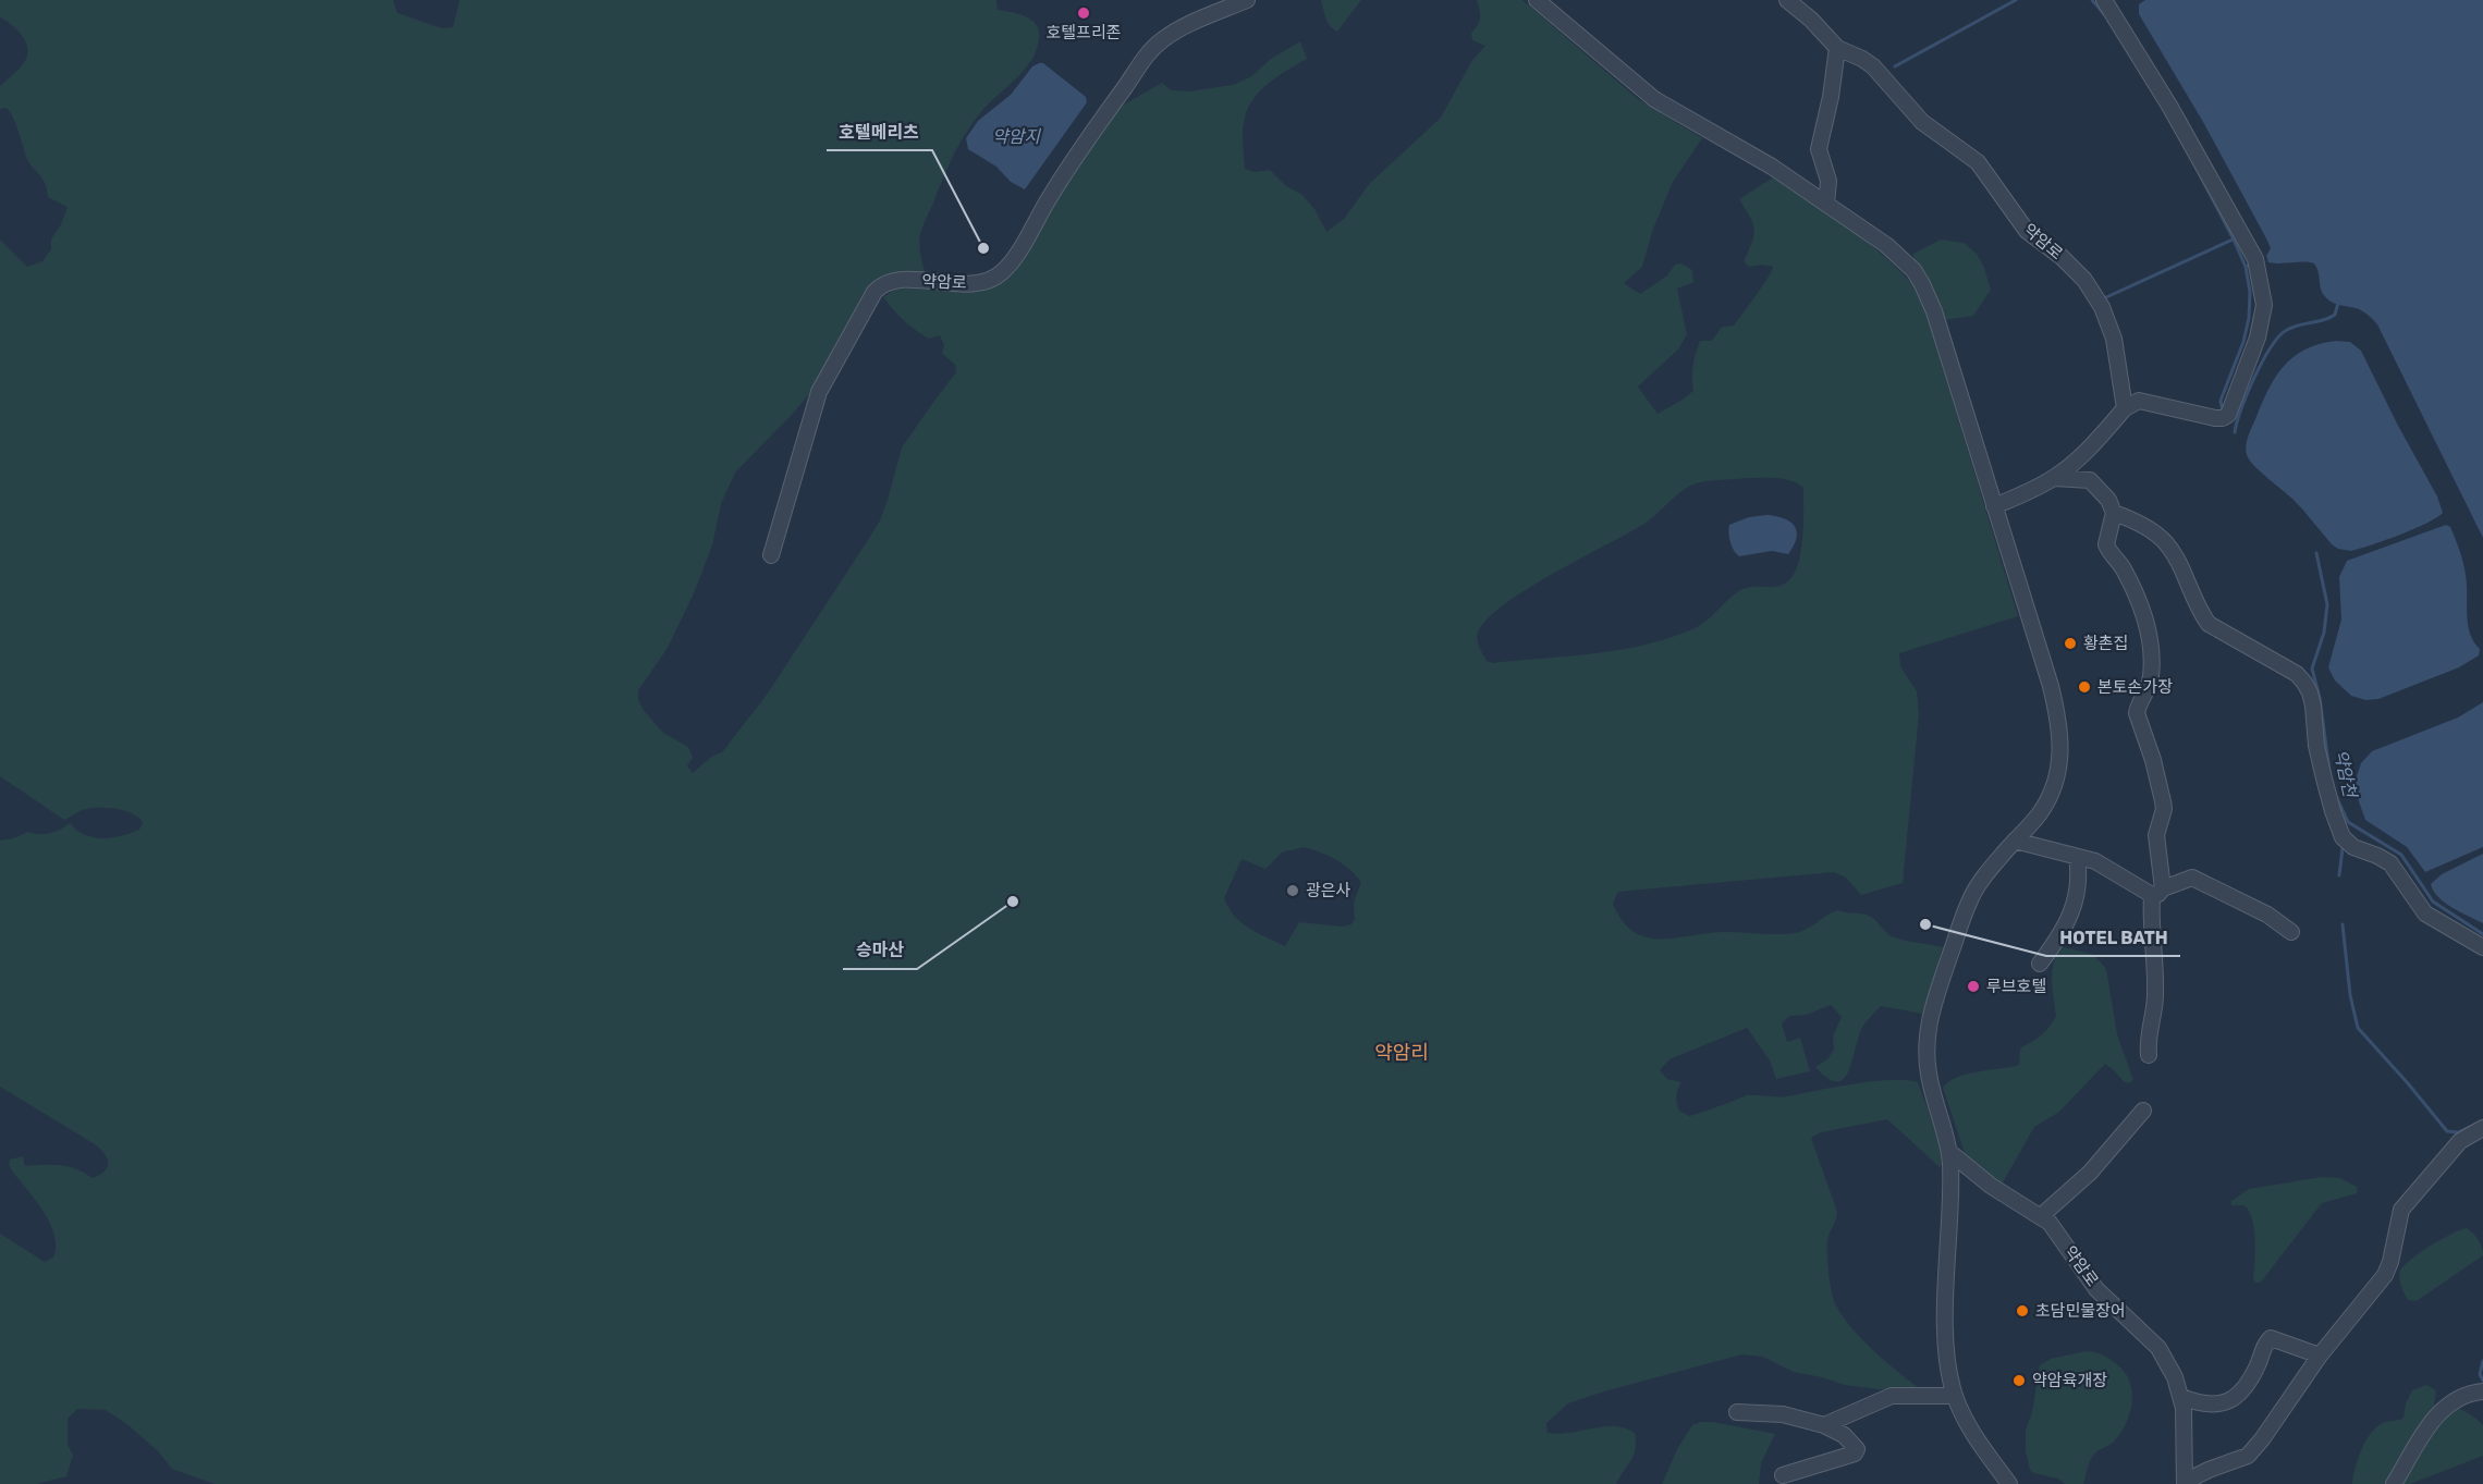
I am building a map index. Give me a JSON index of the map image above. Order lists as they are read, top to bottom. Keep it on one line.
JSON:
{"streets":{"street":["약암로"]},"districts":["약암리"],"water":["약암지","약암천"],"places":["호텔프리존","호텔메리츠","황촌집","본토손가장","광은사","승마산","HOTEL BATH","루브호텔","초담민물장어","약암육개장"]}
